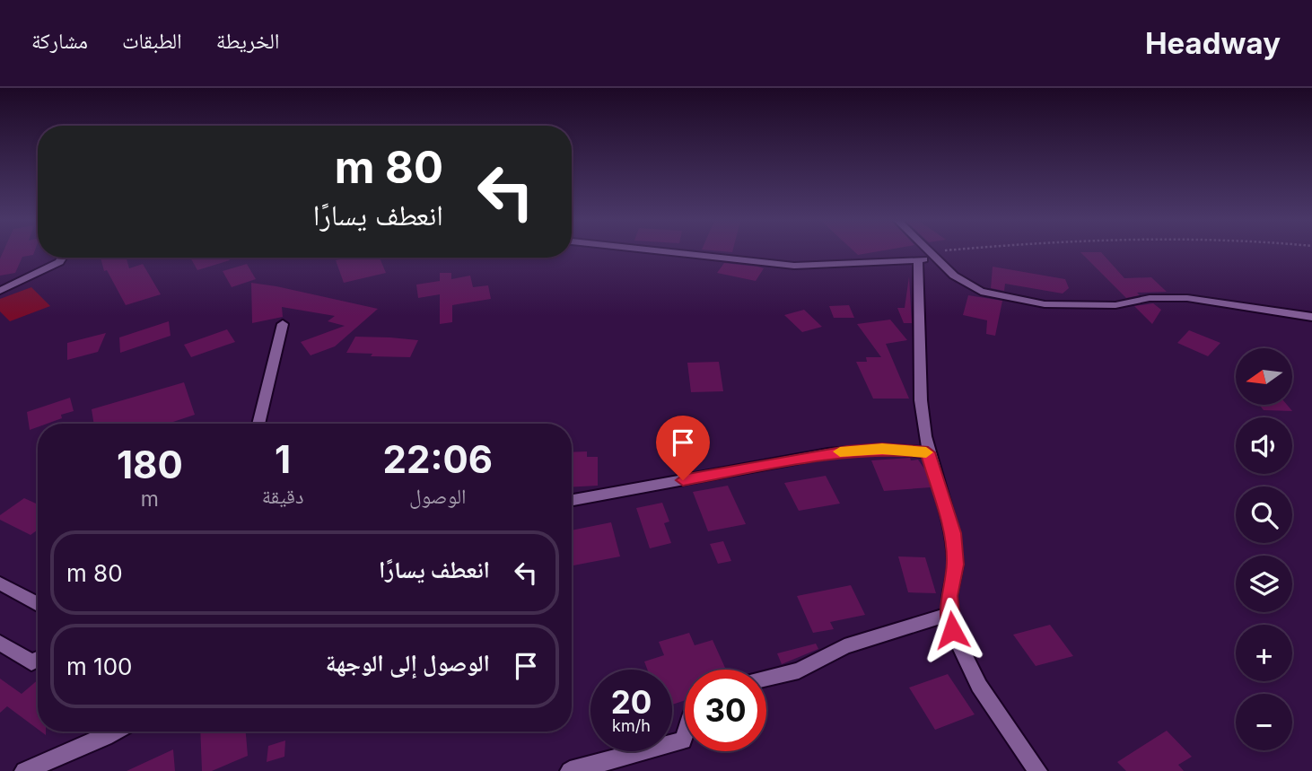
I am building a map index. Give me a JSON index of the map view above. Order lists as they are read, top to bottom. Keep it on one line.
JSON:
{"north":"left","page":{"header":"Headway","nav":["الخريطة","الطبقات","مشاركة"],"turn":["80 m","انعطف يسارًا"],"map_buttons":["+","−"],"eta":["22:06","الوصول","1","دقيقة","180","m"],"list":[{"name":"انعطف يسارًا","value":"80 m"},{"name":"الوصول إلى الوجهة","value":"100 m"}],"speed":"20 km/h","limit":"30"}}
